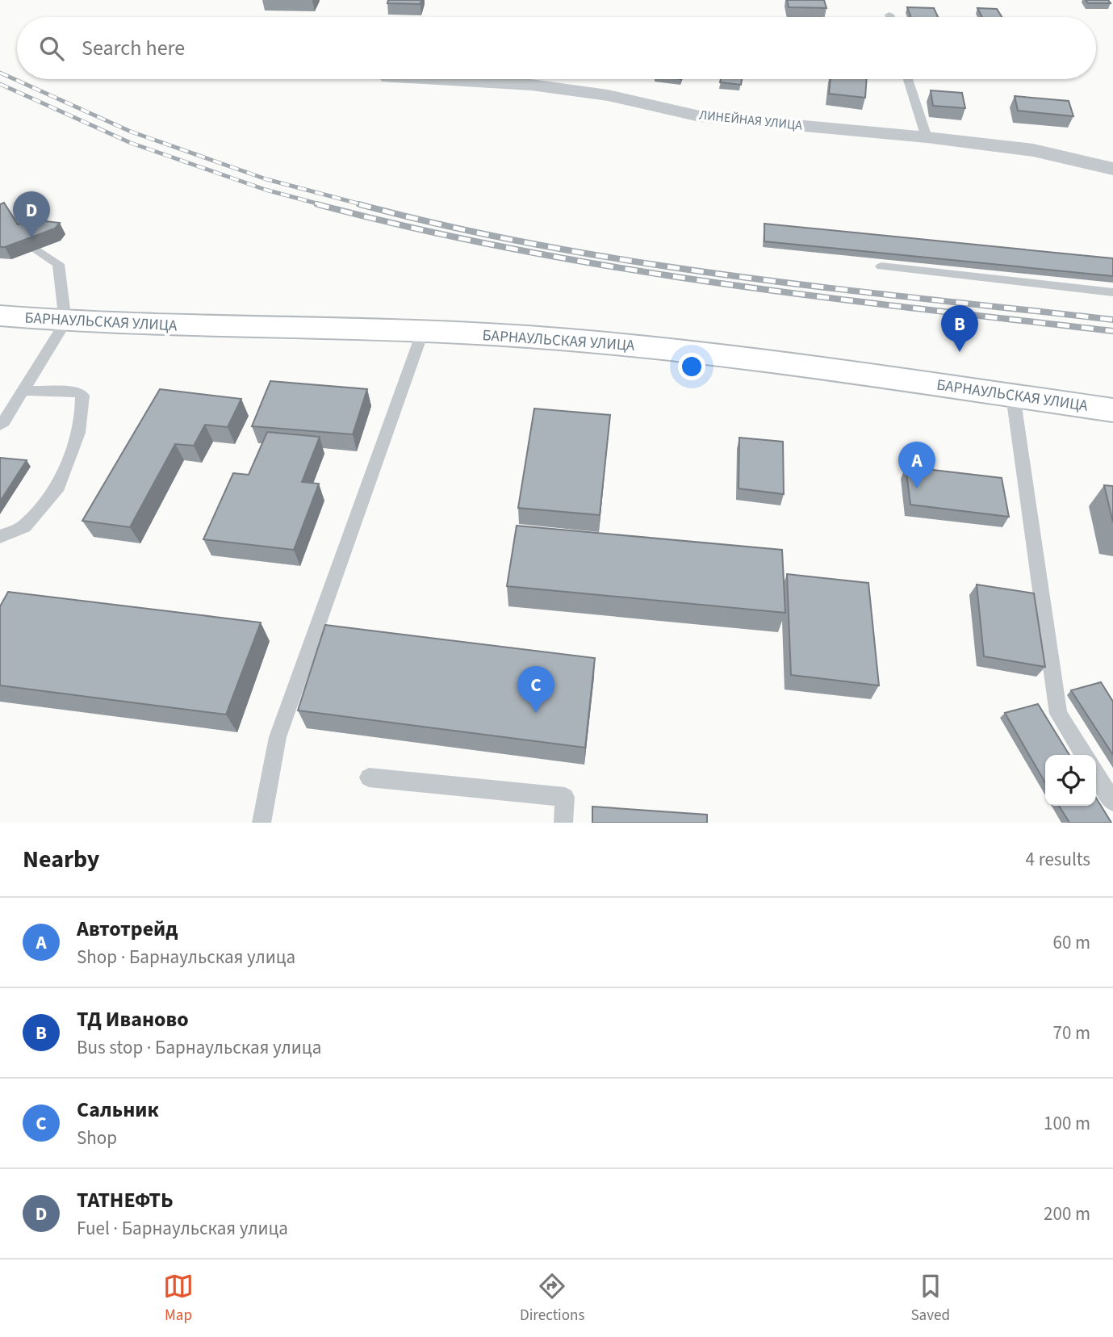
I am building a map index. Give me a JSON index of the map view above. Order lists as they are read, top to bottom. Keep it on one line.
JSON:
{"streets":{"highway":["БАРНАУЛЬСКАЯ УЛИЦА"],"street":["ЛИНЕЙНАЯ УЛИЦА"]},"page":{"search":"Search here","pins":["D","B","A","C"],"heading":["Nearby","4 results"],"list":[{"mark":"A","name":"Автотрейд","note":"Shop · Барнаульская улица","value":"60 m"},{"mark":"B","name":"ТД Иваново","note":"Bus stop · Барнаульская улица","value":"70 m"},{"mark":"C","name":"Сальник","note":"Shop","value":"100 m"},{"mark":"D","name":"ТАТНЕФТЬ","note":"Fuel · Барнаульская улица","value":"200 m"}],"nav":["Map","Directions","Saved"]}}
